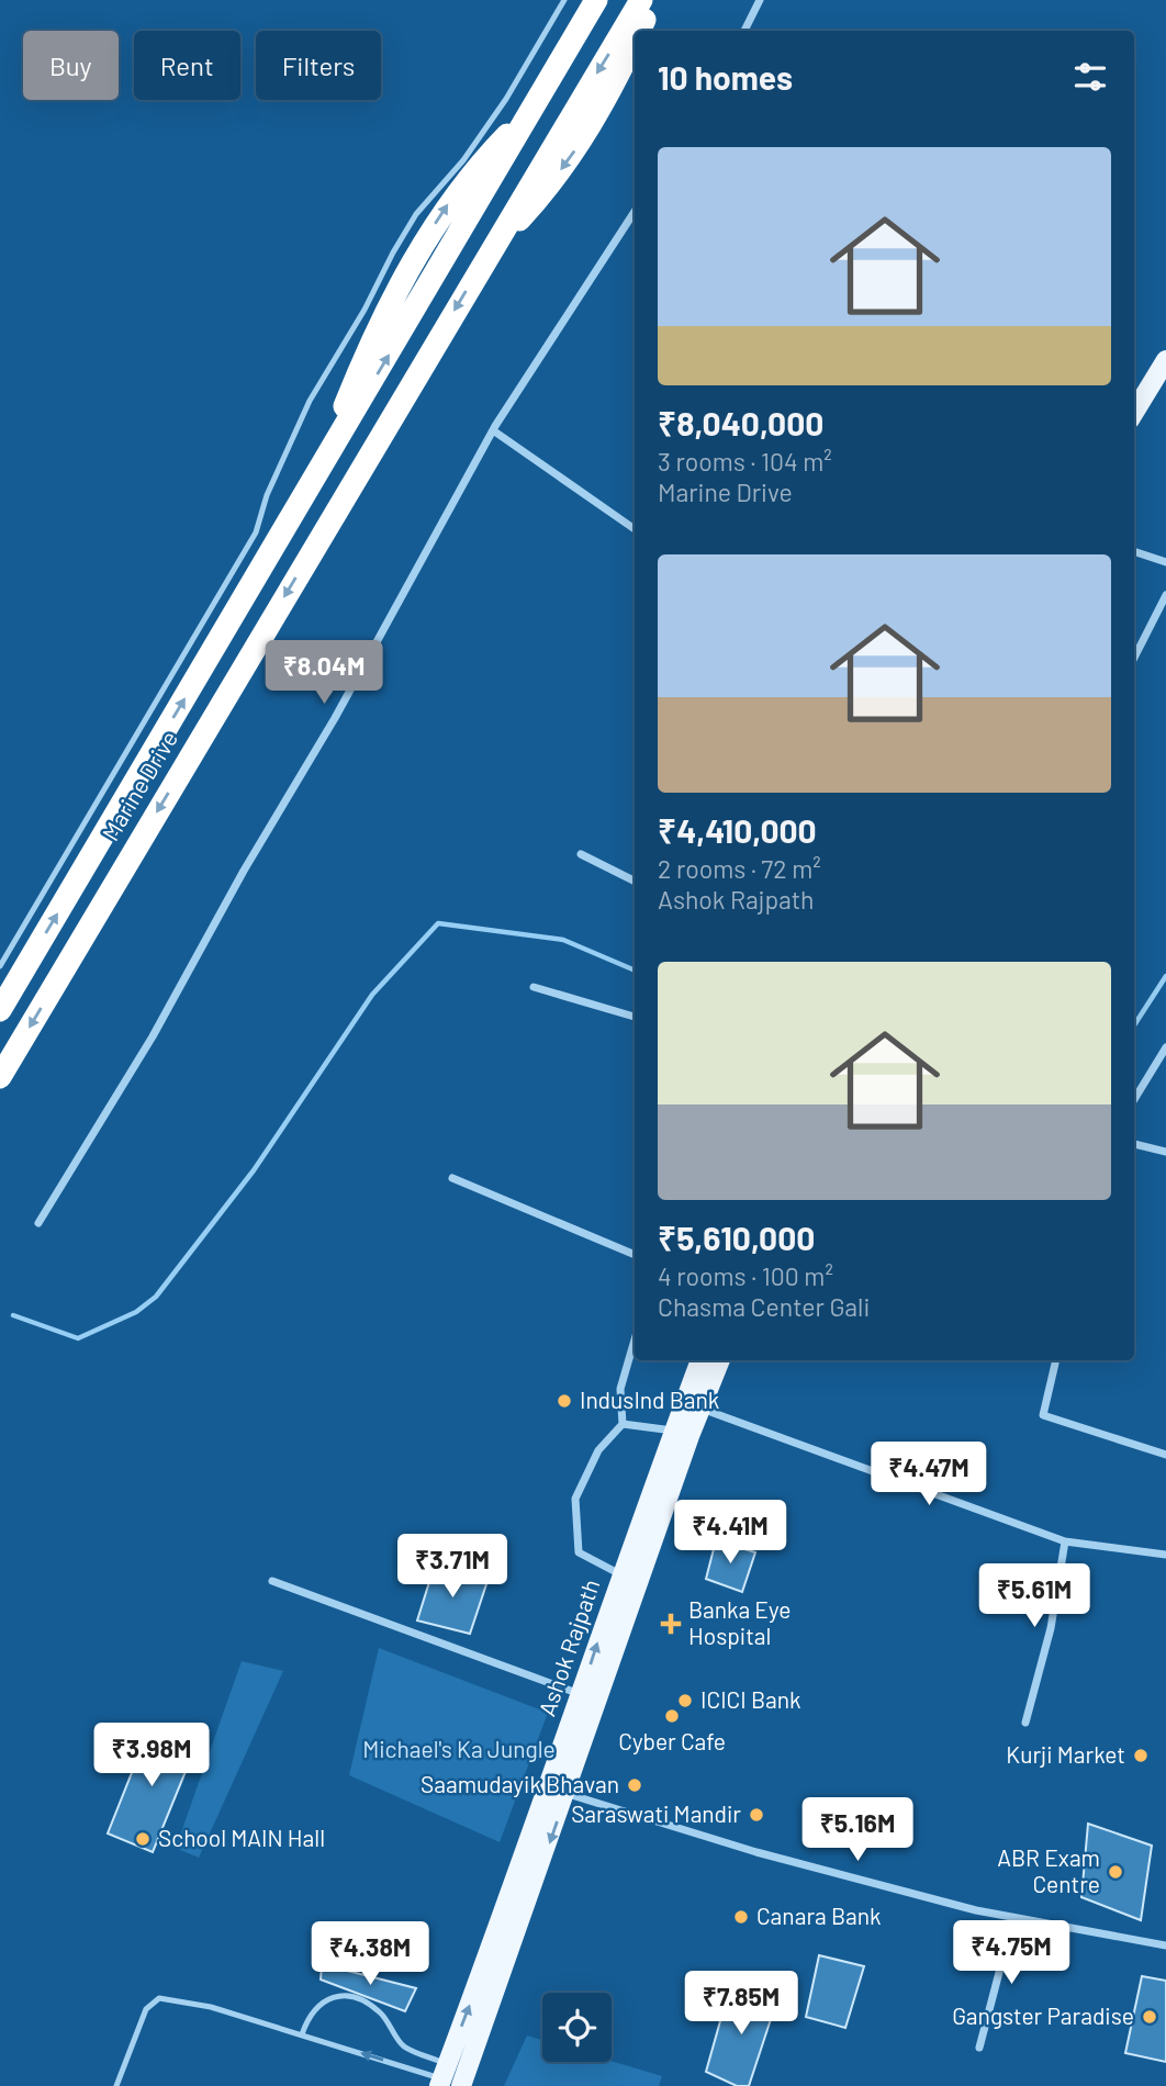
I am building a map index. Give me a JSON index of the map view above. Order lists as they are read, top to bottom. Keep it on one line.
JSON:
{"streets":{"highway":["Marine Drive"],"main road":["Ashok Rajpath"]},"parks":["Michael's Ka Jungle"],"places":{"other":["IndusInd Bank","ICICI Bank","Cyber Cafe","Kurji Market","Saamudayik Bhavan","Saraswati Mandir","School MAIN Hall","ABR Exam Centre","Canara Bank","Gangster Paradise"],"health":["Banka Eye Hospital"]},"page":{"chip":["Buy","Rent","Filters"],"heading":"10 homes","list":[{"name":"₹8,040,000","note":"3 rooms · 104 m² · Marine Drive"},{"name":"₹4,410,000","note":"2 rooms · 72 m² · Ashok Rajpath"},{"name":"₹5,610,000","note":"4 rooms · 100 m² · Chasma Center Gali"}],"price":["₹8.04M","₹4.47M","₹4.41M","₹3.71M","₹5.61M","₹3.98M","₹5.16M","₹4.75M","₹4.38M","₹7.85M"]}}
